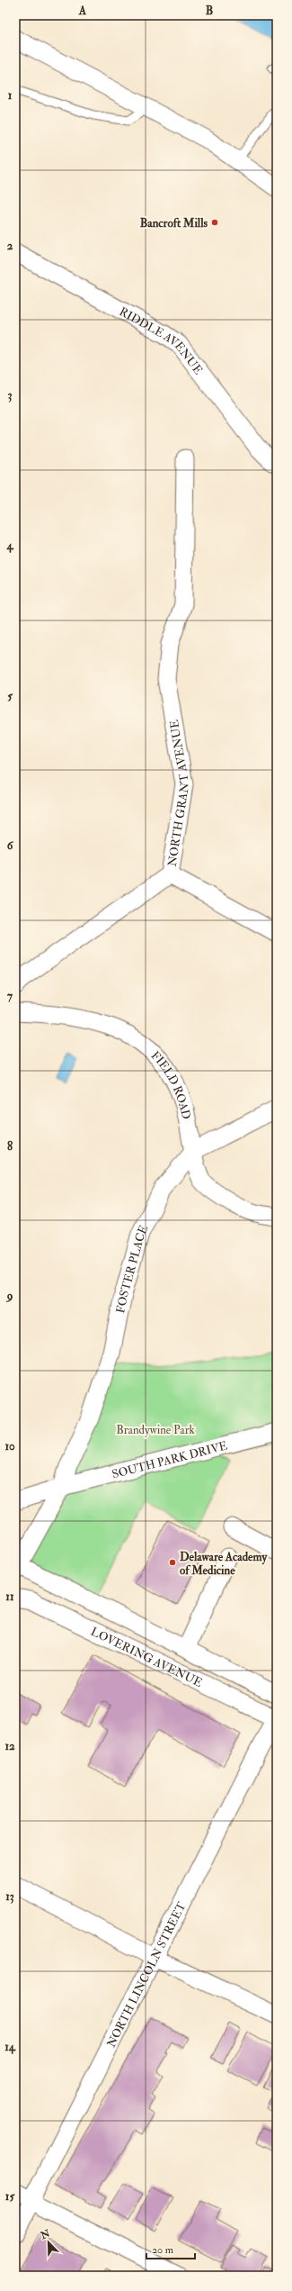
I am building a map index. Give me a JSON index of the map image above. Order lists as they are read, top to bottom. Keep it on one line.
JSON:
{"streets":{"street":["RIDDLE AVENUE","NORTH GRANT AVENUE","FIELD ROAD","FOSTER PLACE","SOUTH PARK DRIVE","LOVERING AVENUE","NORTH LINCOLN STREET"]},"crossings":[["FIELD ROAD","FOSTER PLACE"],["FOSTER PLACE","SOUTH PARK DRIVE"],["FOSTER PLACE","LOVERING AVENUE"],["LOVERING AVENUE","NORTH LINCOLN STREET"]],"parks":["Brandywine Park"],"places":["Bancroft Mills","Delaware Academy of Medicine"],"scale_bar":"20 m","north":"top left","grid":{"columns":["A","B"],"rows":["1","2","3","4","5","6","7","8","9","10","11","12","13","14","15"]}}
